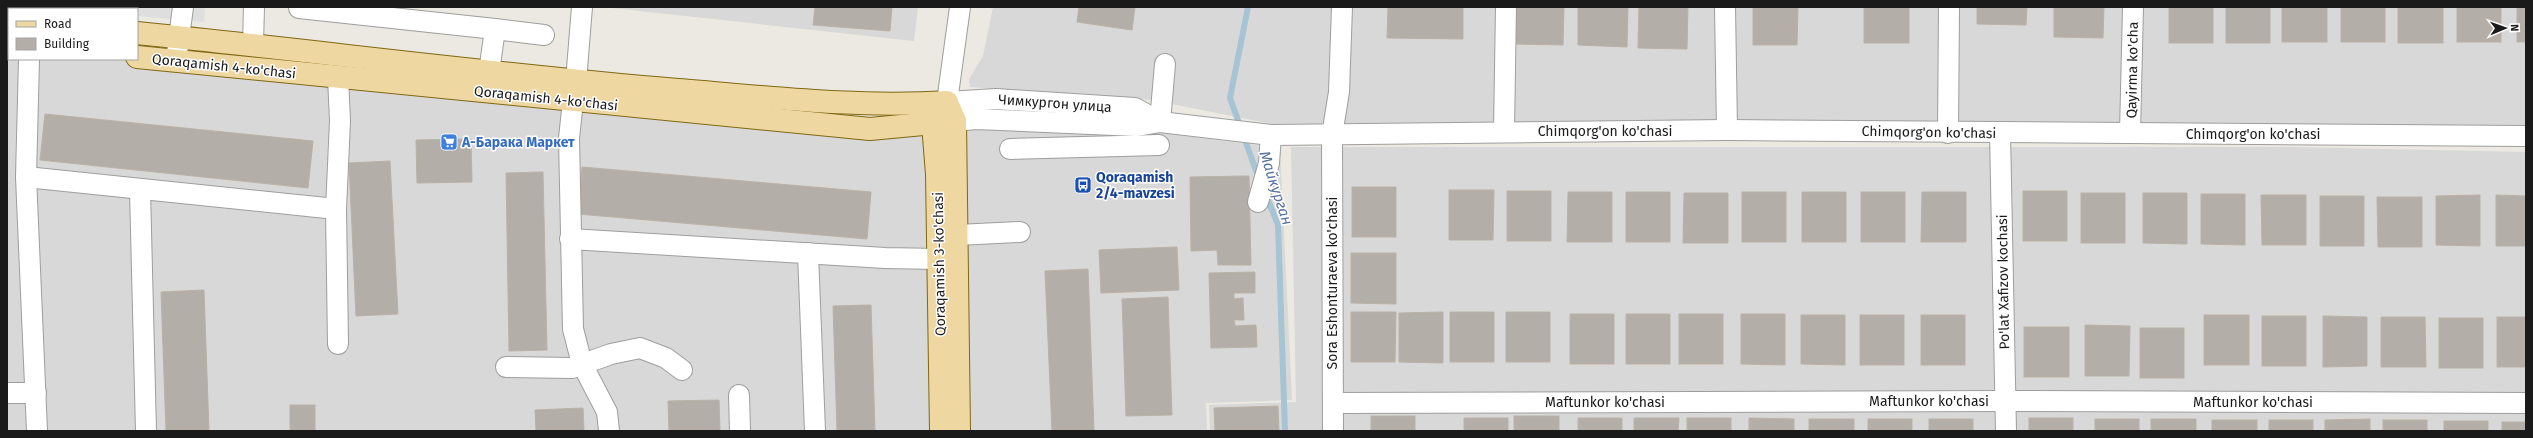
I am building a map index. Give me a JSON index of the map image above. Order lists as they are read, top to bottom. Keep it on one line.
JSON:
{"streets":{"main road":["Qoraqamish 4-ko'chasi","Qoraqamish 3-ko'chasi"],"street":["Qayirma ko'cha","Чимкургон улица","Chimqorg'on ko'chasi","Po'lat Xafizov kochasi","Sora Eshonturaeva ko'chasi","Maftunkor ko'chasi"]},"crossings":[["Qoraqamish 4-ko'chasi","Чимкургон улица"],["Qoraqamish 4-ko'chasi","Qoraqamish 3-ko'chasi"],["Qayirma ko'cha","Chimqorg'on ko'chasi"],["Чимкургон улица","Chimqorg'on ko'chasi"],["Чимкургон улица","Qoraqamish 3-ko'chasi"],["Чимкургон улица","Sora Eshonturaeva ko'chasi"],["Chimqorg'on ko'chasi","Po'lat Xafizov kochasi"],["Chimqorg'on ko'chasi","Sora Eshonturaeva ko'chasi"],["Po'lat Xafizov kochasi","Maftunkor ko'chasi"],["Sora Eshonturaeva ko'chasi","Maftunkor ko'chasi"]],"water":["Майкурган"],"places":{"supermarket":["А-Барака Маркет"],"bus stop":["Qoraqamish 2/4-mavzesi"]},"legend":["Road","Building"],"north":"right"}
